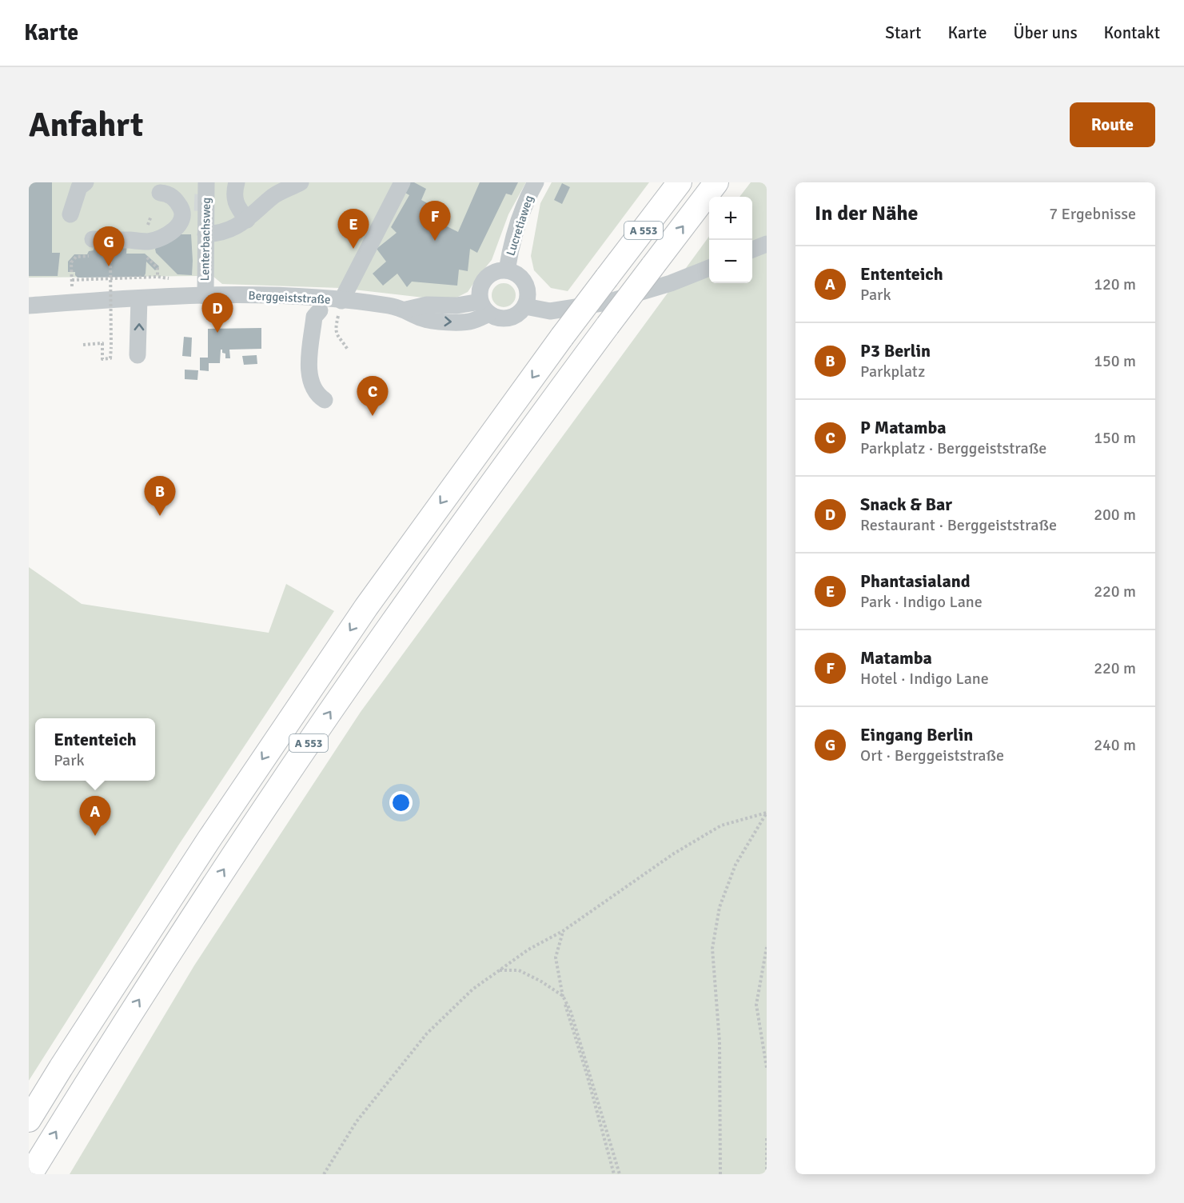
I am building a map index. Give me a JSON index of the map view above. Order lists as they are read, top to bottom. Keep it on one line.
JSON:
{"streets":{"highway":["A 553"],"street":["Lucretiaweg","Lenterbachsweg","Berggeiststraße"]},"crossings":[["Lucretiaweg","Berggeiststraße"],["Lenterbachsweg","Berggeiststraße"]],"page":{"header":"Karte","nav":["Start","Karte","Über uns","Kontakt"],"buttons":"Route","title":"Anfahrt","heading":["In der Nähe","7 Ergebnisse"],"map_buttons":["+","−"],"pins":["F","E","G","D","C","B","A"],"list":[{"mark":"A","name":"Ententeich","note":"Park","value":"120 m"},{"mark":"B","name":"P3 Berlin","note":"Parkplatz","value":"150 m"},{"mark":"C","name":"P Matamba","note":"Parkplatz · Berggeiststraße","value":"150 m"},{"mark":"D","name":"Snack & Bar","note":"Restaurant · Berggeiststraße","value":"200 m"},{"mark":"E","name":"Phantasialand","note":"Park · Indigo Lane","value":"220 m"},{"mark":"F","name":"Matamba","note":"Hotel · Indigo Lane","value":"220 m"},{"mark":"G","name":"Eingang Berlin","note":"Ort · Berggeiststraße","value":"240 m"}],"popup":["Ententeich","Park"]}}
